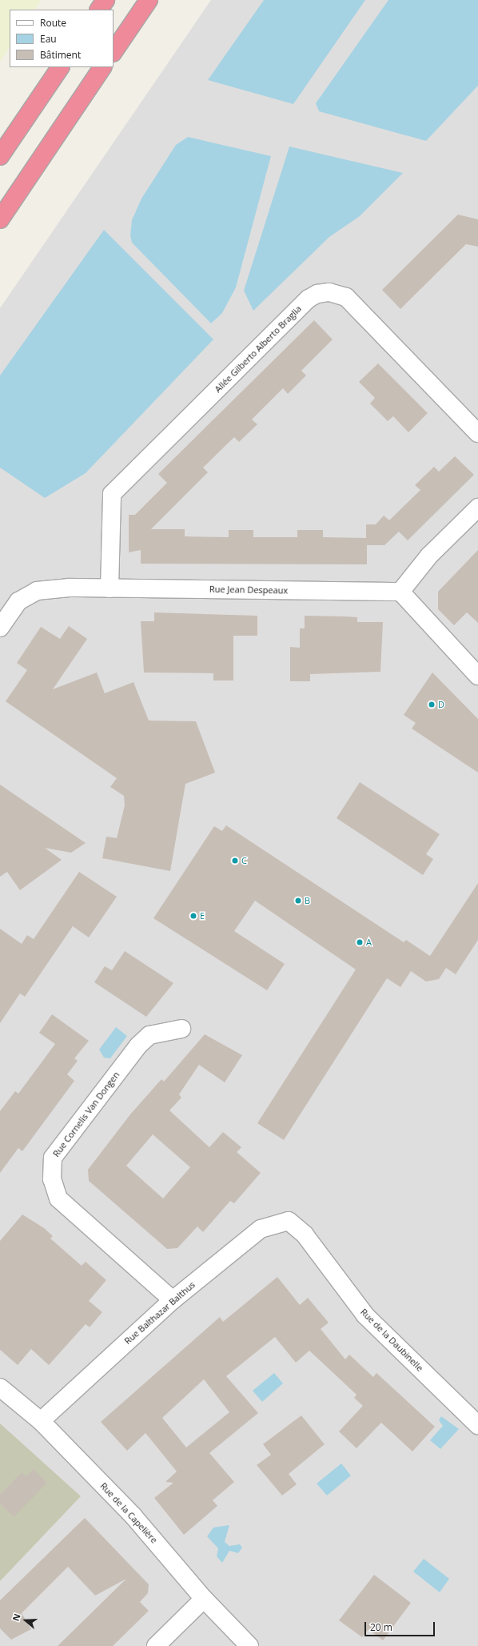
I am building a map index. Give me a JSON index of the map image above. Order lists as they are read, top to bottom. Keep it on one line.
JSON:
{"streets":{"street":["Allée Gilberto Alberto Braglia","Rue Jean Despeaux","Rue Cornelis Van Dongen","Rue Balthazar Balthus","Rue de la Daubinelle","Rue de la Capelière"]},"crossings":[["Allée Gilberto Alberto Braglia","Rue Jean Despeaux"],["Rue Cornelis Van Dongen","Rue Balthazar Balthus"],["Rue Balthazar Balthus","Rue de la Daubinelle"],["Rue Balthazar Balthus","Rue de la Capelière"]],"places":["D","C","B","E","A"],"legend":["Route","Eau","Bâtiment"],"scale_bar":"20 m","north":"left"}
